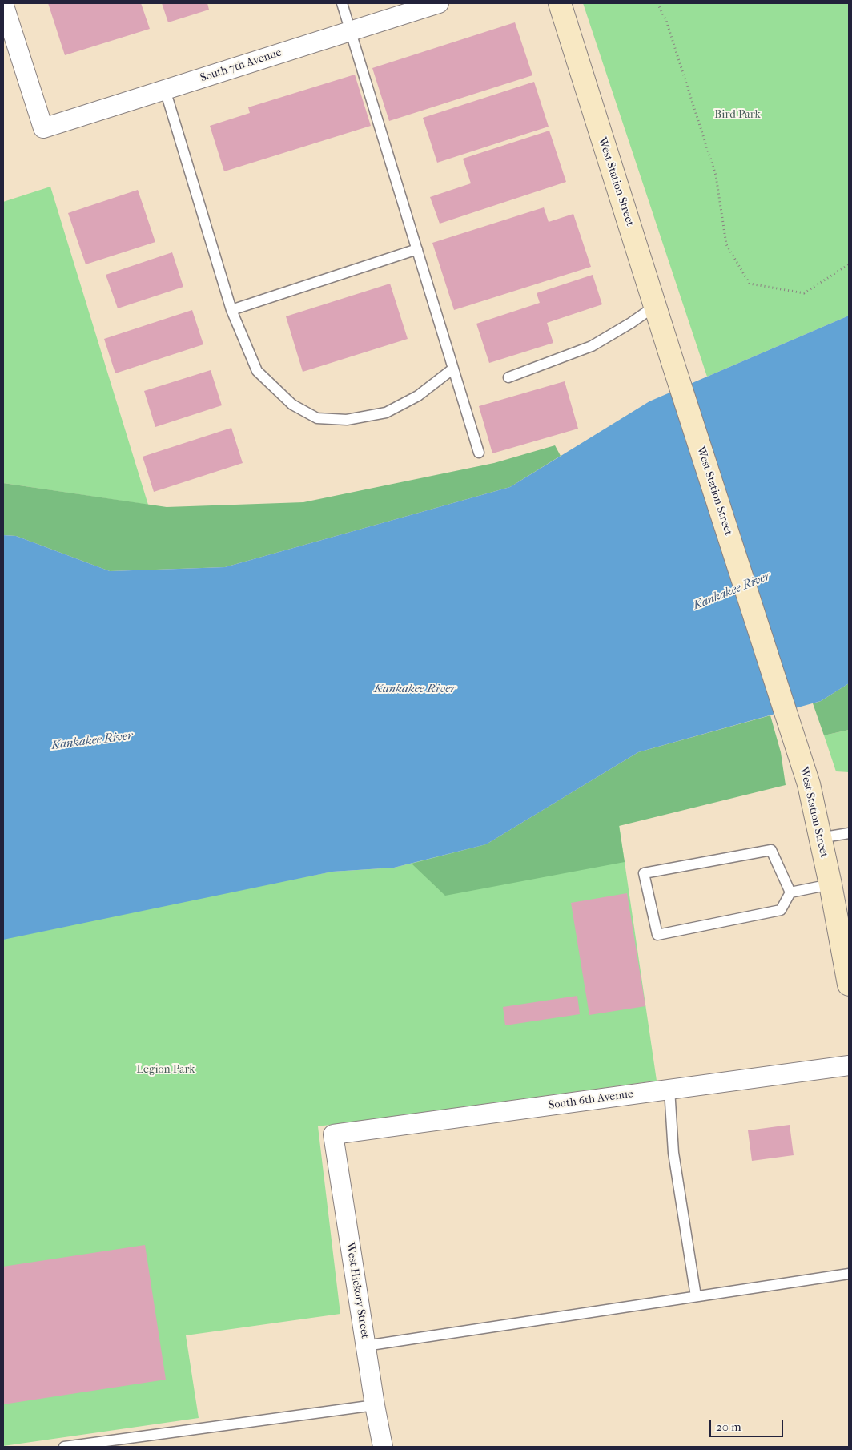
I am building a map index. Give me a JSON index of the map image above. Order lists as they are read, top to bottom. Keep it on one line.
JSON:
{"streets":{"main road":["West Station Street"],"street":["South 7th Avenue","South 6th Avenue","West Hickory Street"]},"crossings":[["South 6th Avenue","West Hickory Street"]],"water":["Kankakee River"],"parks":["Bird Park","Legion Park"],"scale_bar":"20 m"}
